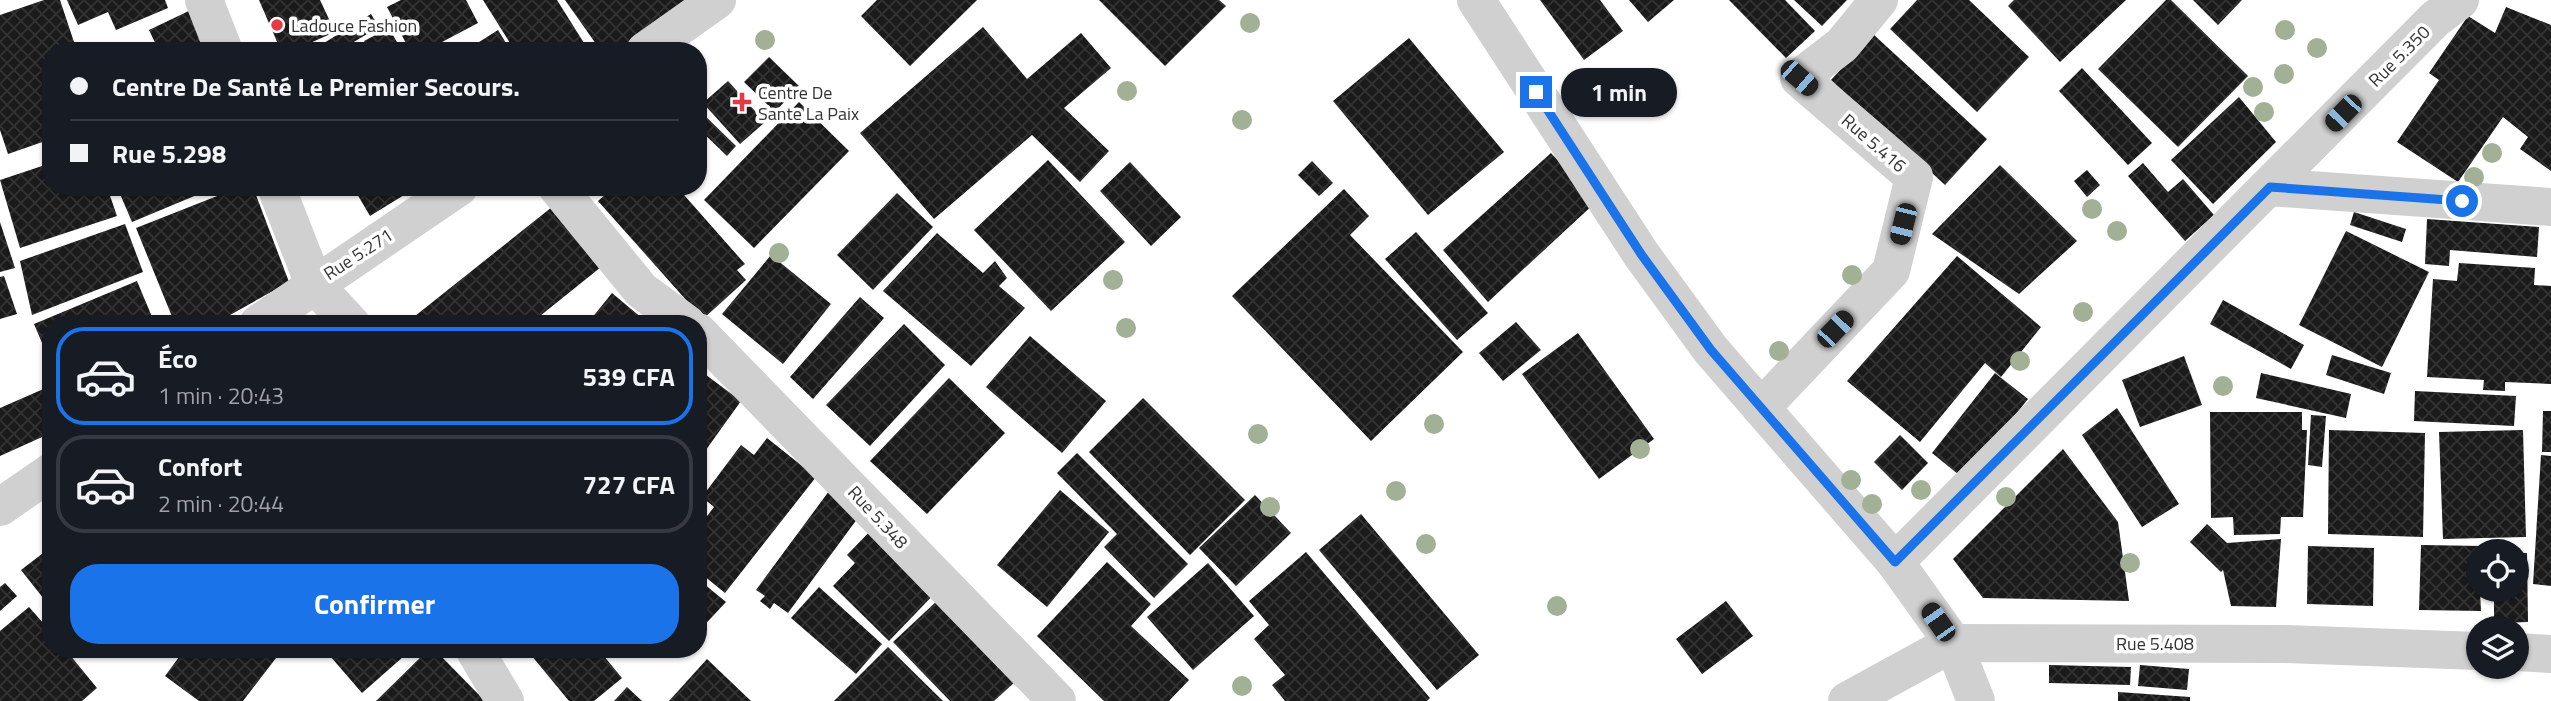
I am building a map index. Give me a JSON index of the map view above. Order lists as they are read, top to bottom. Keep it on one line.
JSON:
{"streets":{"street":["Rue 5.350","Rue 5.416","Rue 5.271","Rue 5.348","Rue 5.408"]},"places":{"other":["Ladouce Fashion"],"health":["Centre De Sante La Paix"]},"page":{"banner":["Centre De Santé Le Premier Secours.","Rue 5.298"],"bubble":"1 min","list":[{"name":"Éco","note":"1 min · 20:43","value":"539 CFA"},{"name":"Confort","note":"2 min · 20:44","value":"727 CFA"}],"buttons":"Confirmer"}}
